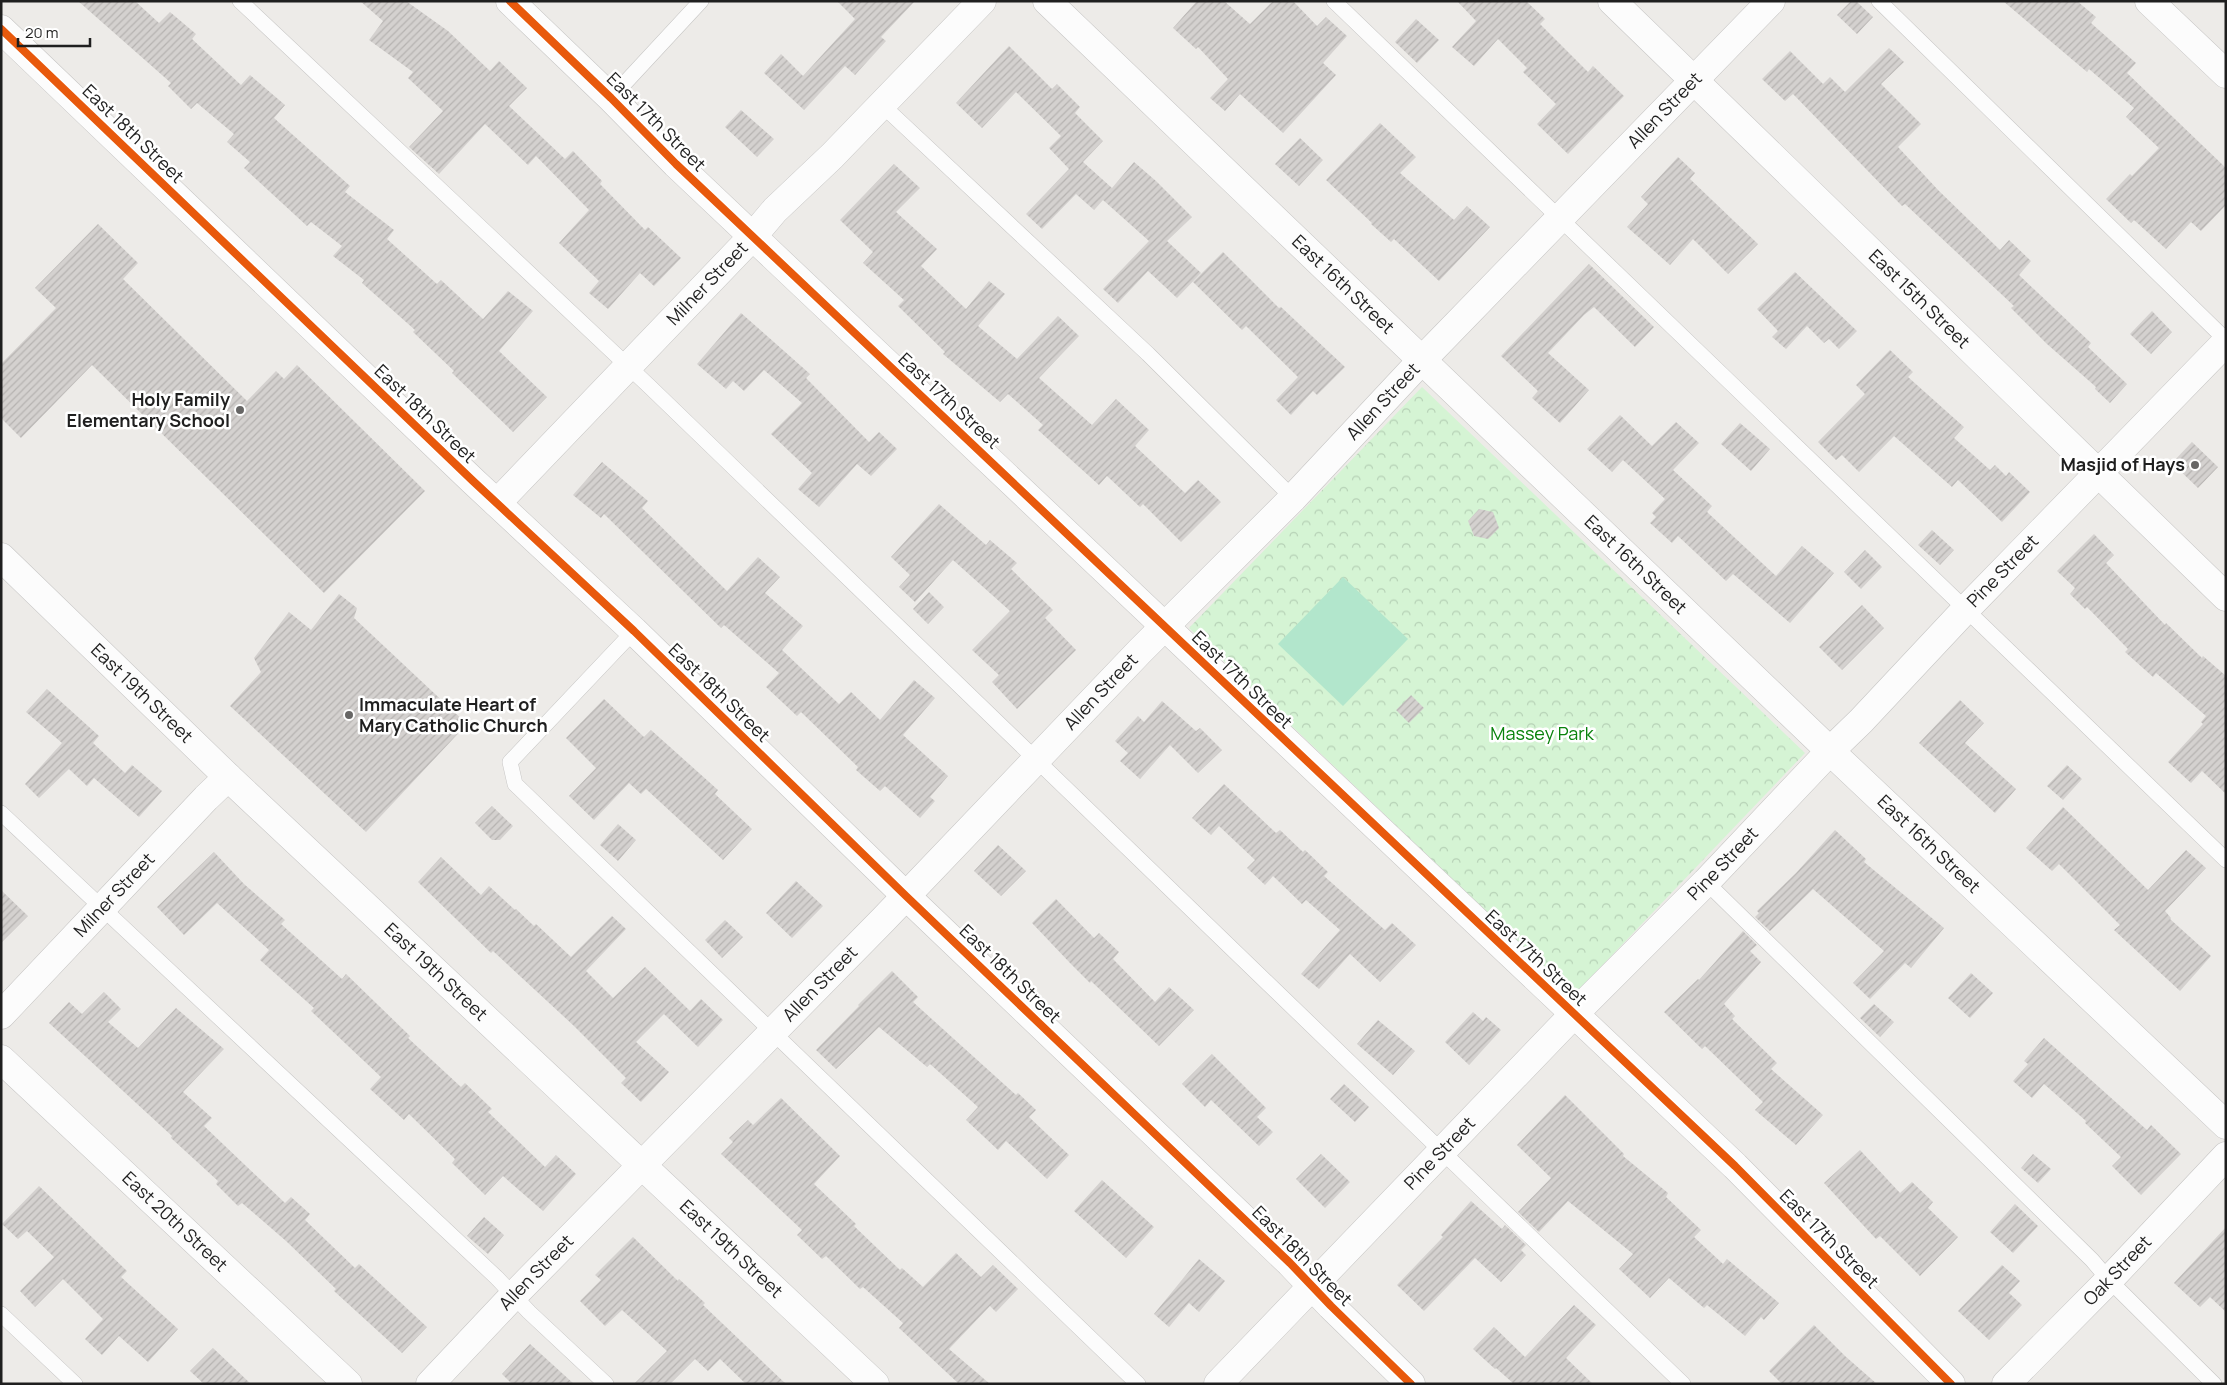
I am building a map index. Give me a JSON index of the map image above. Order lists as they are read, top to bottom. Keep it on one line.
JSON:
{"streets":{"street":["Allen Street","East 17th Street","East 18th Street","Milner Street","East 16th Street","East 15th Street","Pine Street","East 19th Street","East 20th Street","Oak Street"]},"crossings":[["Allen Street","East 17th Street"],["Allen Street","East 18th Street"],["Allen Street","East 16th Street"],["Allen Street","East 15th Street"],["Allen Street","East 19th Street"],["East 17th Street","Milner Street"],["East 17th Street","Pine Street"],["East 18th Street","Milner Street"],["East 18th Street","Pine Street"],["Milner Street","East 19th Street"],["East 16th Street","Pine Street"],["East 15th Street","Pine Street"]],"parks":["Massey Park"],"places":["Holy Family Elementary School","Masjid of Hays","Immaculate Heart of Mary Catholic Church"],"scale_bar":"20 m"}
